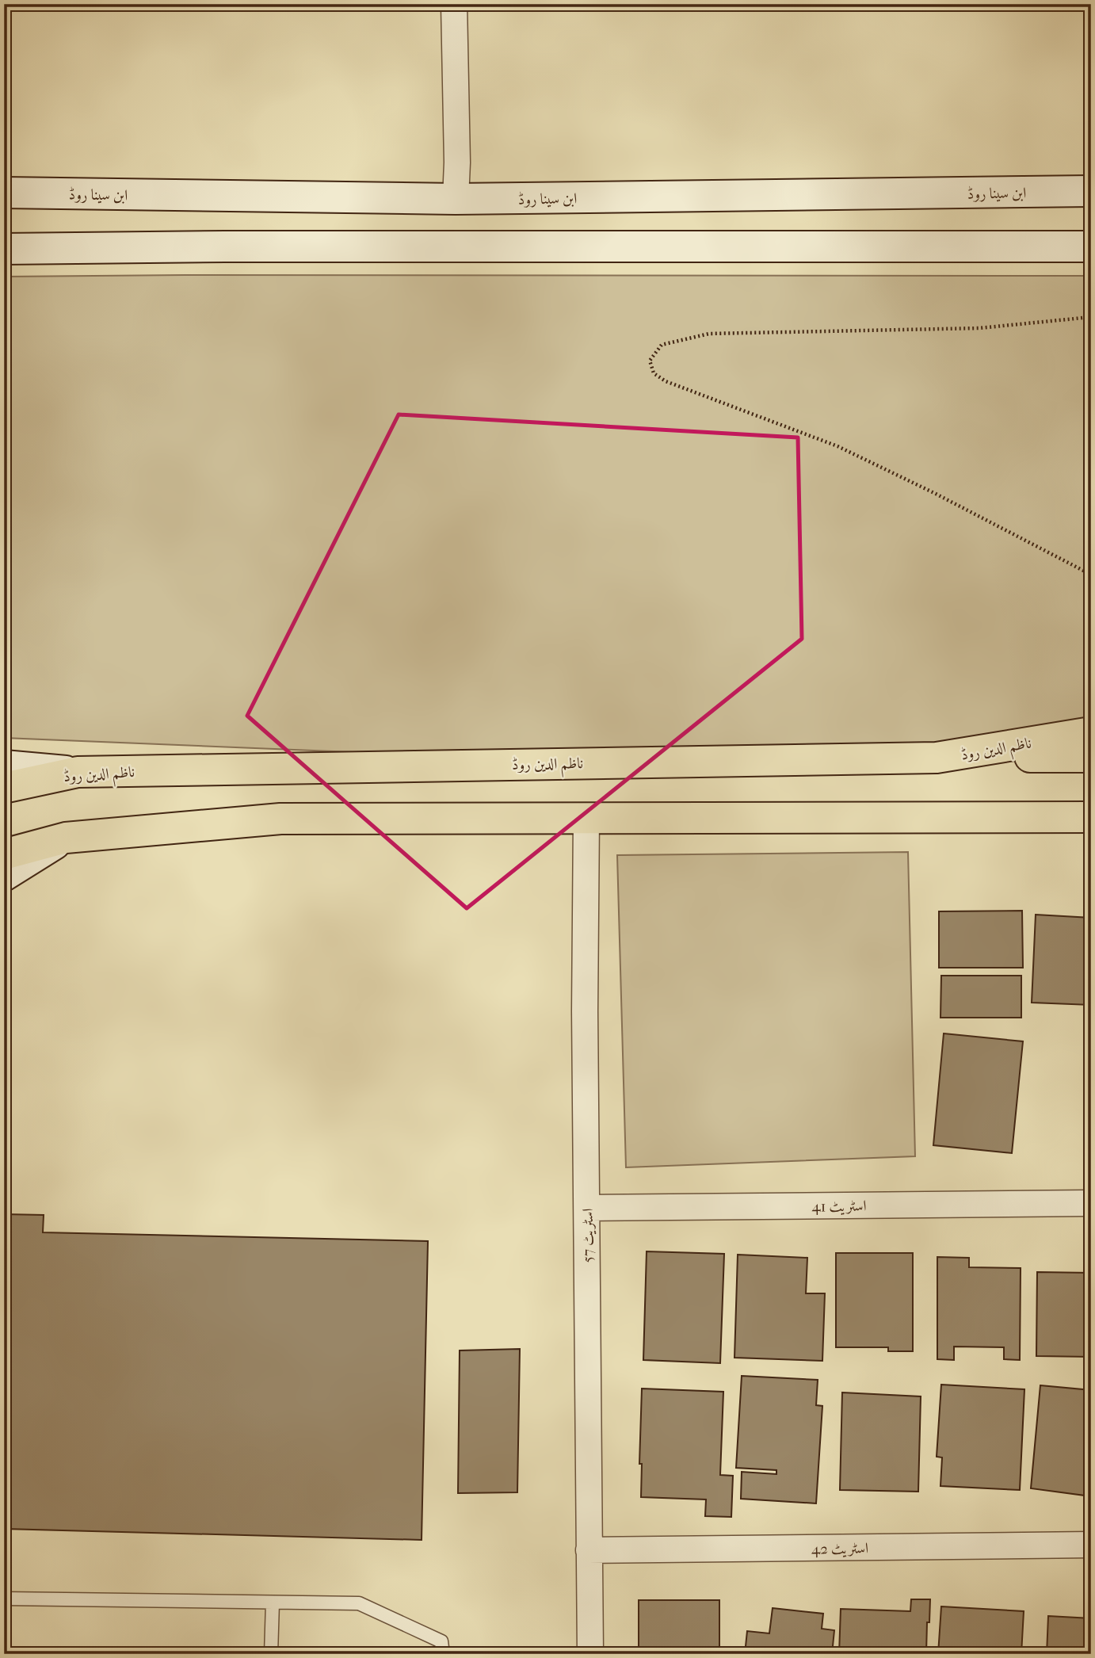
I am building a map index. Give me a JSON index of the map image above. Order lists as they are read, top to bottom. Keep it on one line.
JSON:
{"streets":{"main road":["ابن سینا روڈ","ناظم الدین روڈ"],"street":["اسٹریٹ 41","اسٹریٹ 57","اسٹریٹ 42"]},"crossings":[["اسٹریٹ 41","اسٹریٹ 57"],["اسٹریٹ 57","اسٹریٹ 42"]]}
